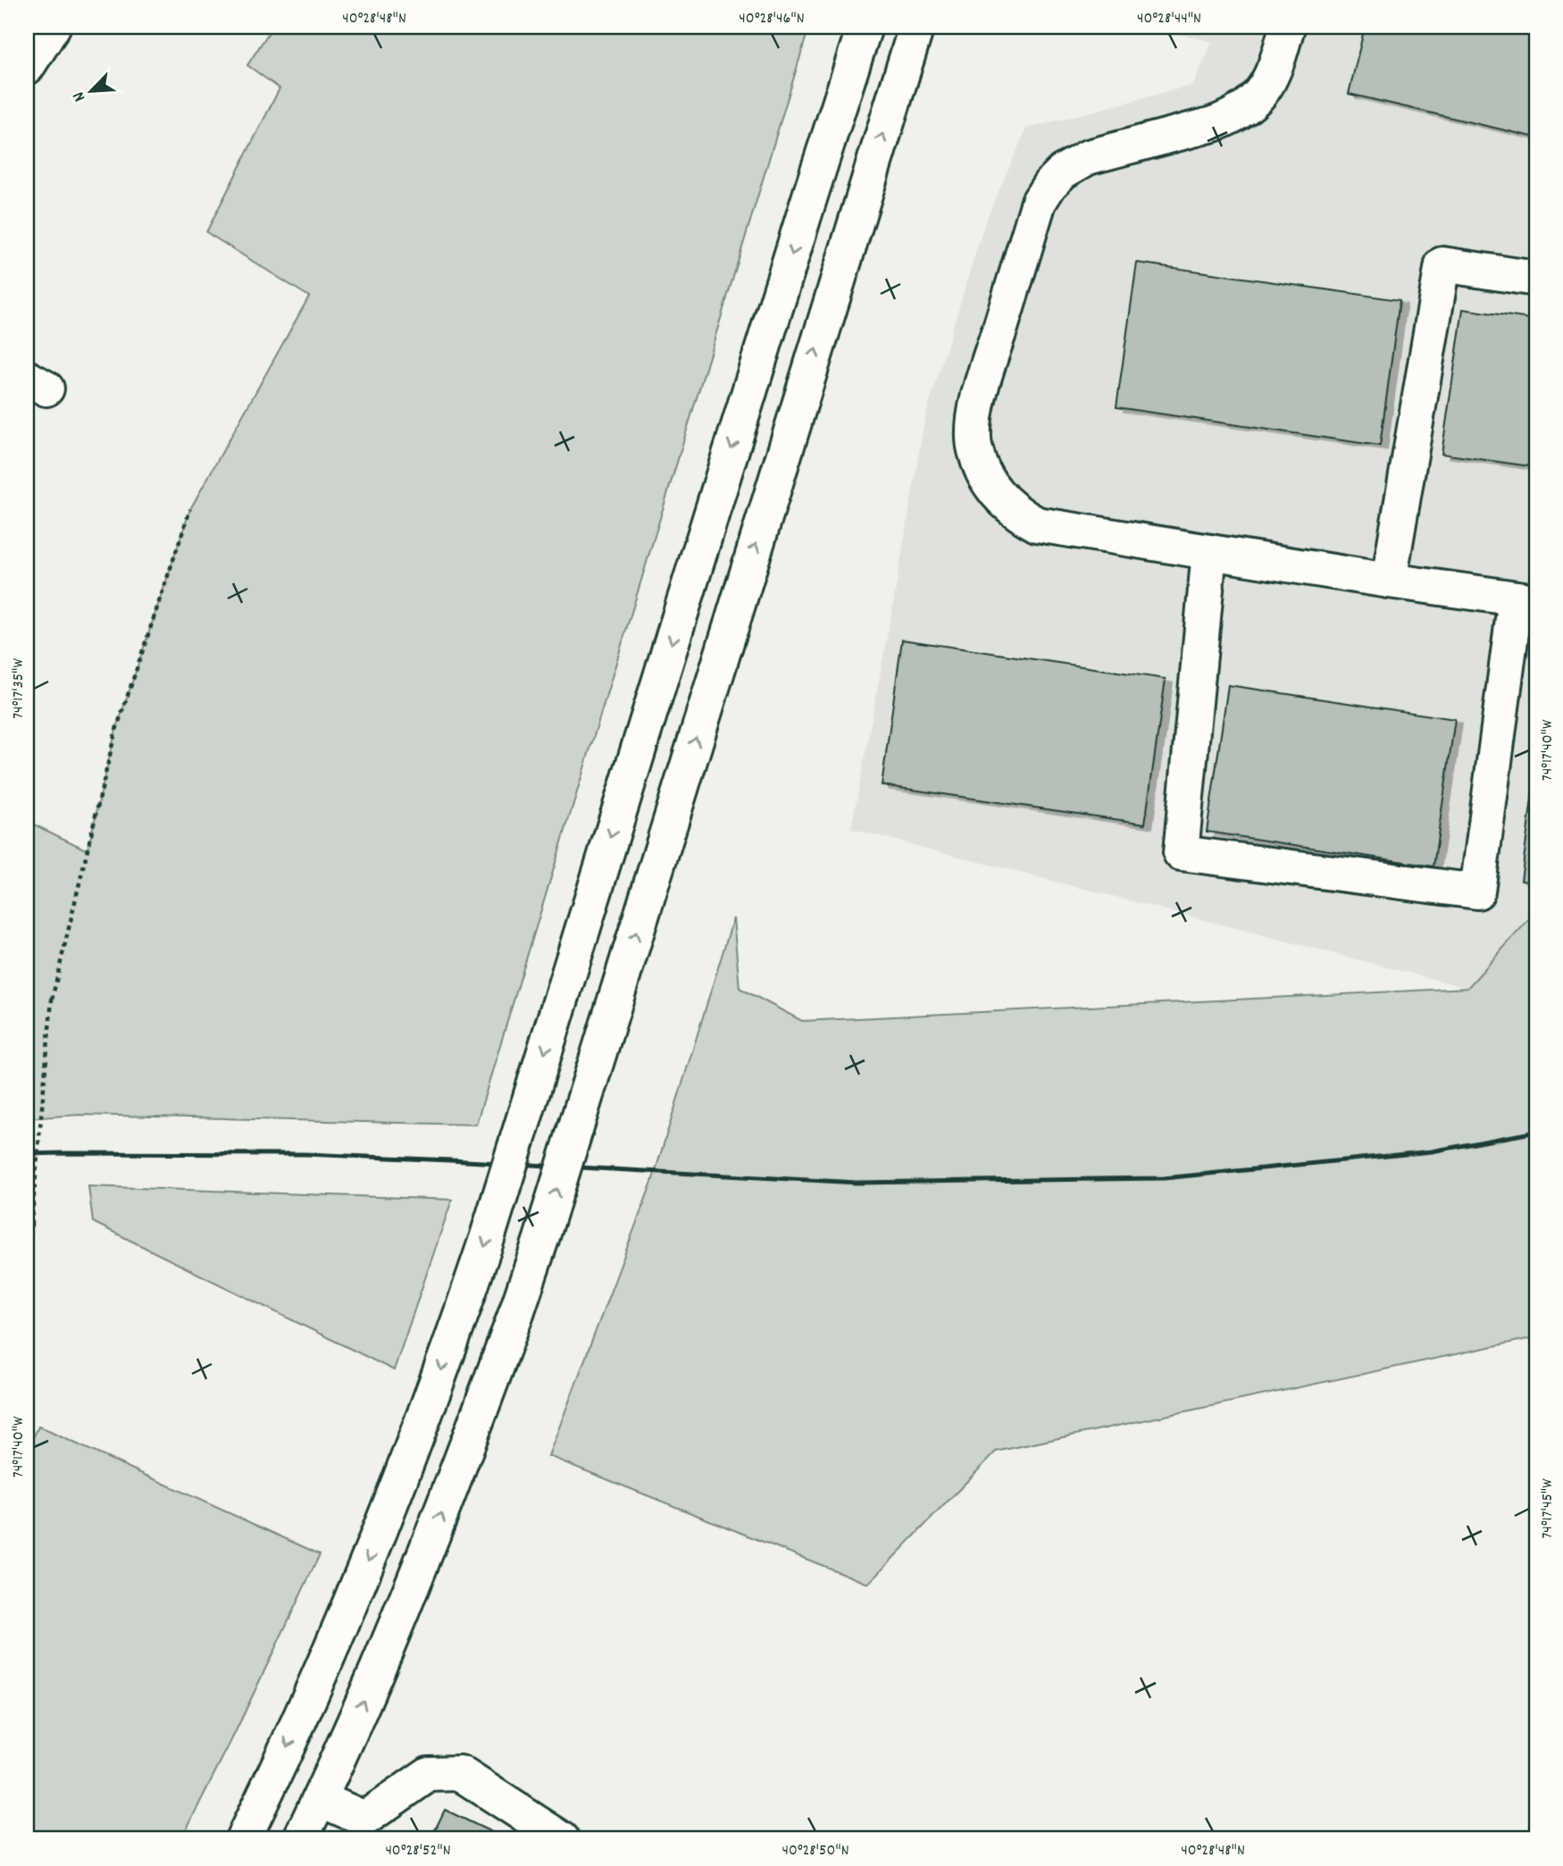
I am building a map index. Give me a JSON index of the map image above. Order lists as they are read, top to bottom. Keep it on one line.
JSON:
{"north":"bottom left","coordinates":["40°28'48\"N","40°28'46\"N","40°28'44\"N","74°17'35\"W","74°17'40\"W","74°17'45\"W","40°28'52\"N","40°28'50\"N"]}
